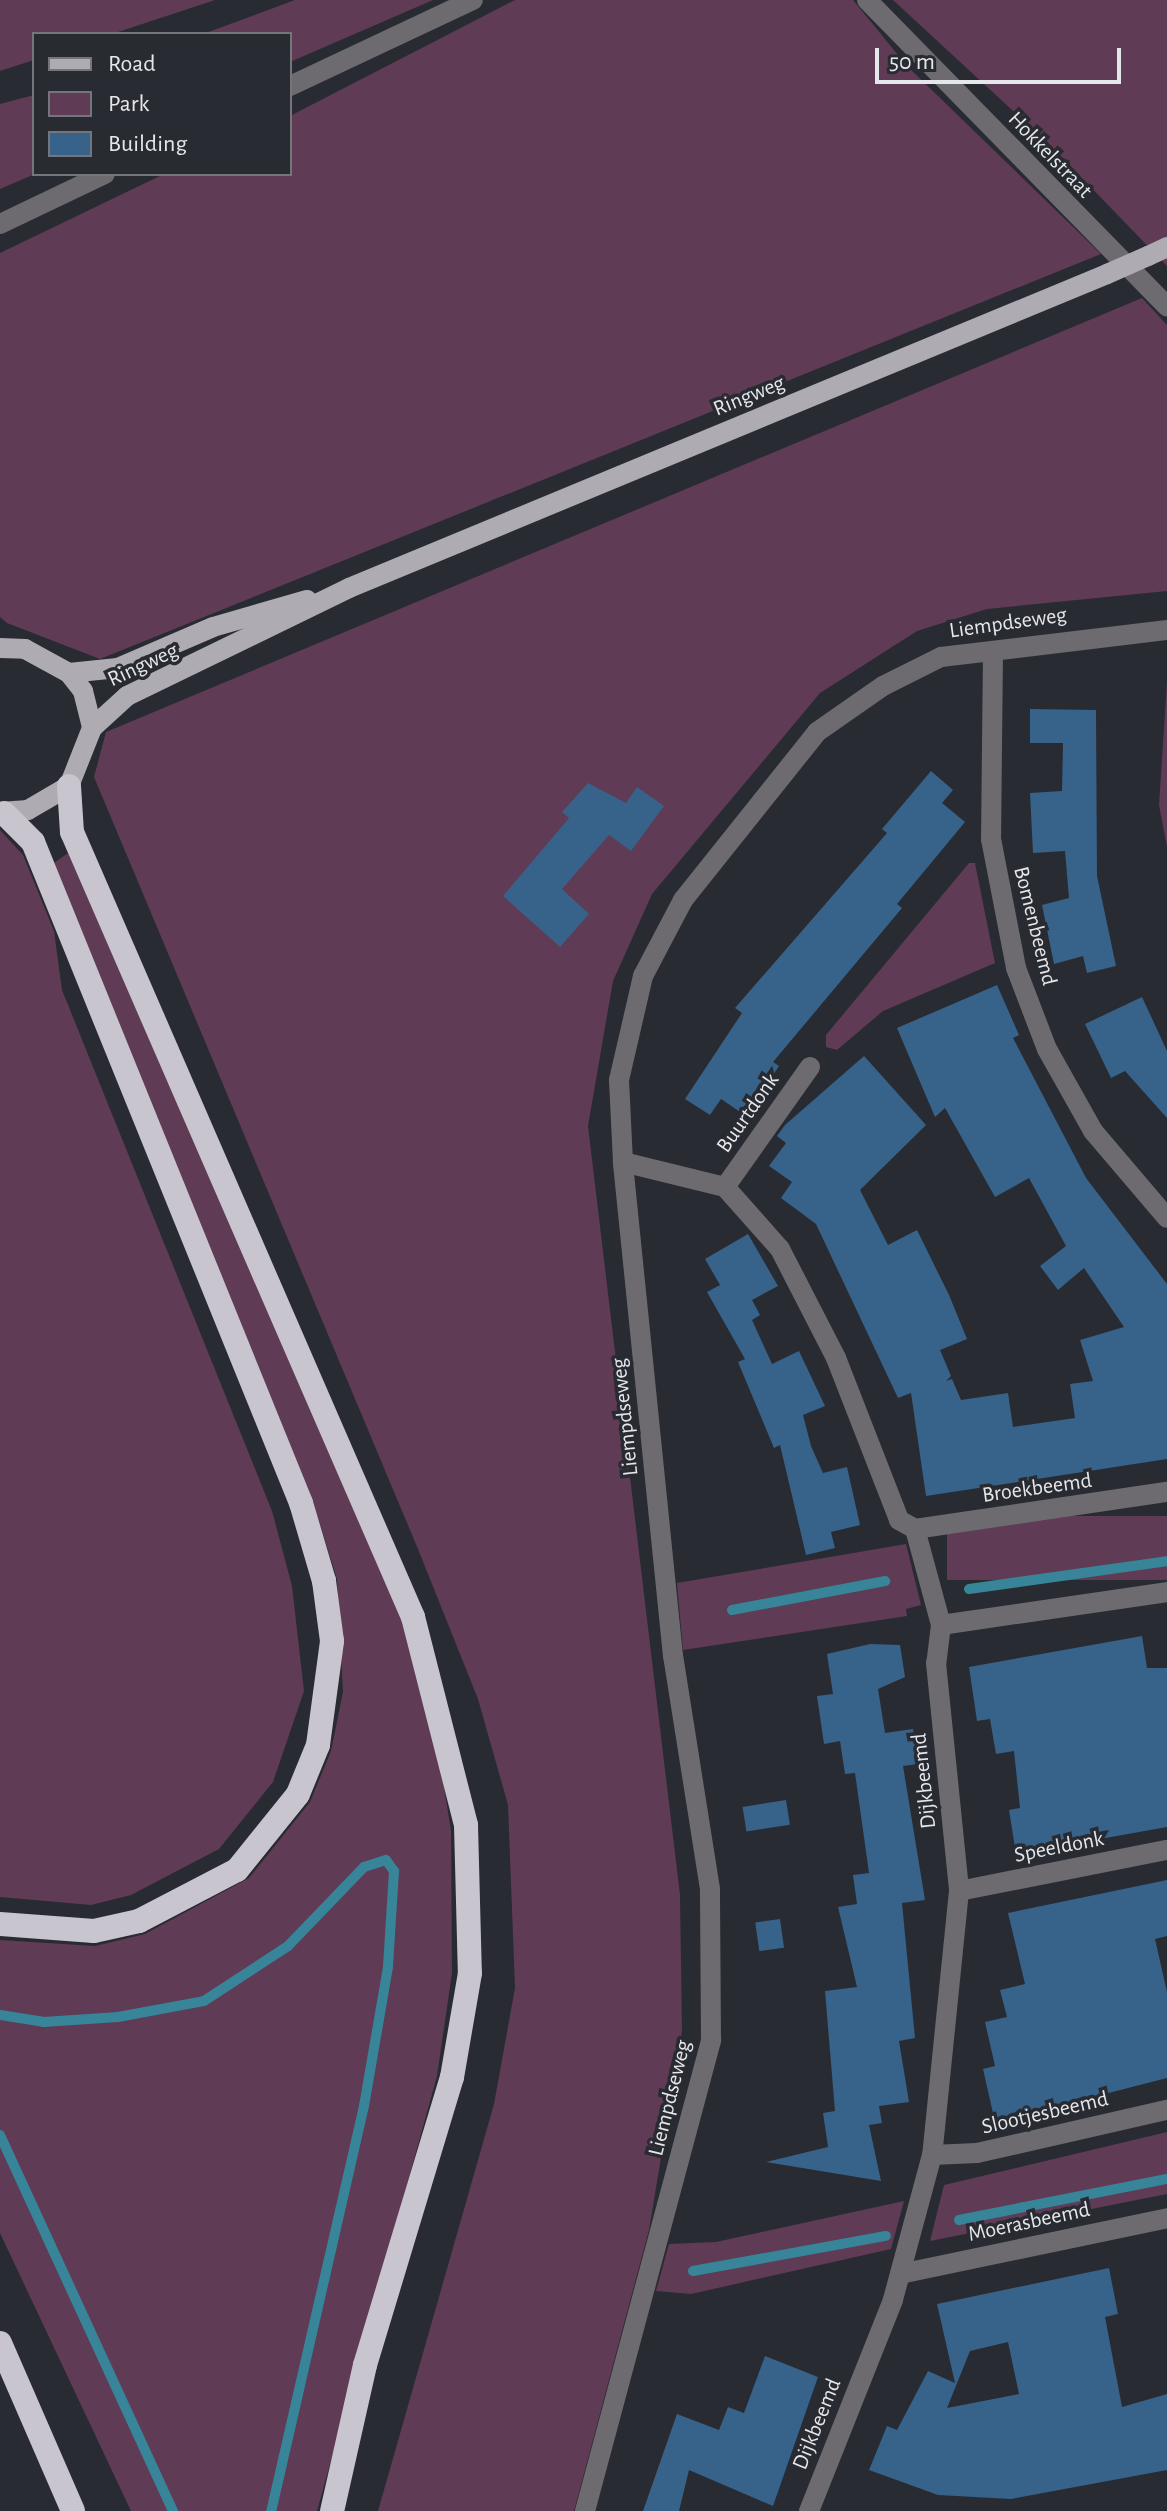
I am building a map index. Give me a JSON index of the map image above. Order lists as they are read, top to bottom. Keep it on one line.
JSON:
{"streets":{"main road":["Ringweg"],"street":["Hokkelstraat","Liempdseweg","Bomenbeemd","Buurtdonk","Broekbeemd","Dijkbeemd","Speeldonk","Slootjesbeemd","Moerasbeemd"]},"crossings":[["Liempdseweg","Bomenbeemd"],["Buurtdonk","Dijkbeemd"],["Broekbeemd","Dijkbeemd"],["Dijkbeemd","Speeldonk"],["Dijkbeemd","Slootjesbeemd"],["Dijkbeemd","Moerasbeemd"]],"legend":["Road","Park","Building"],"scale_bar":"50 m"}
